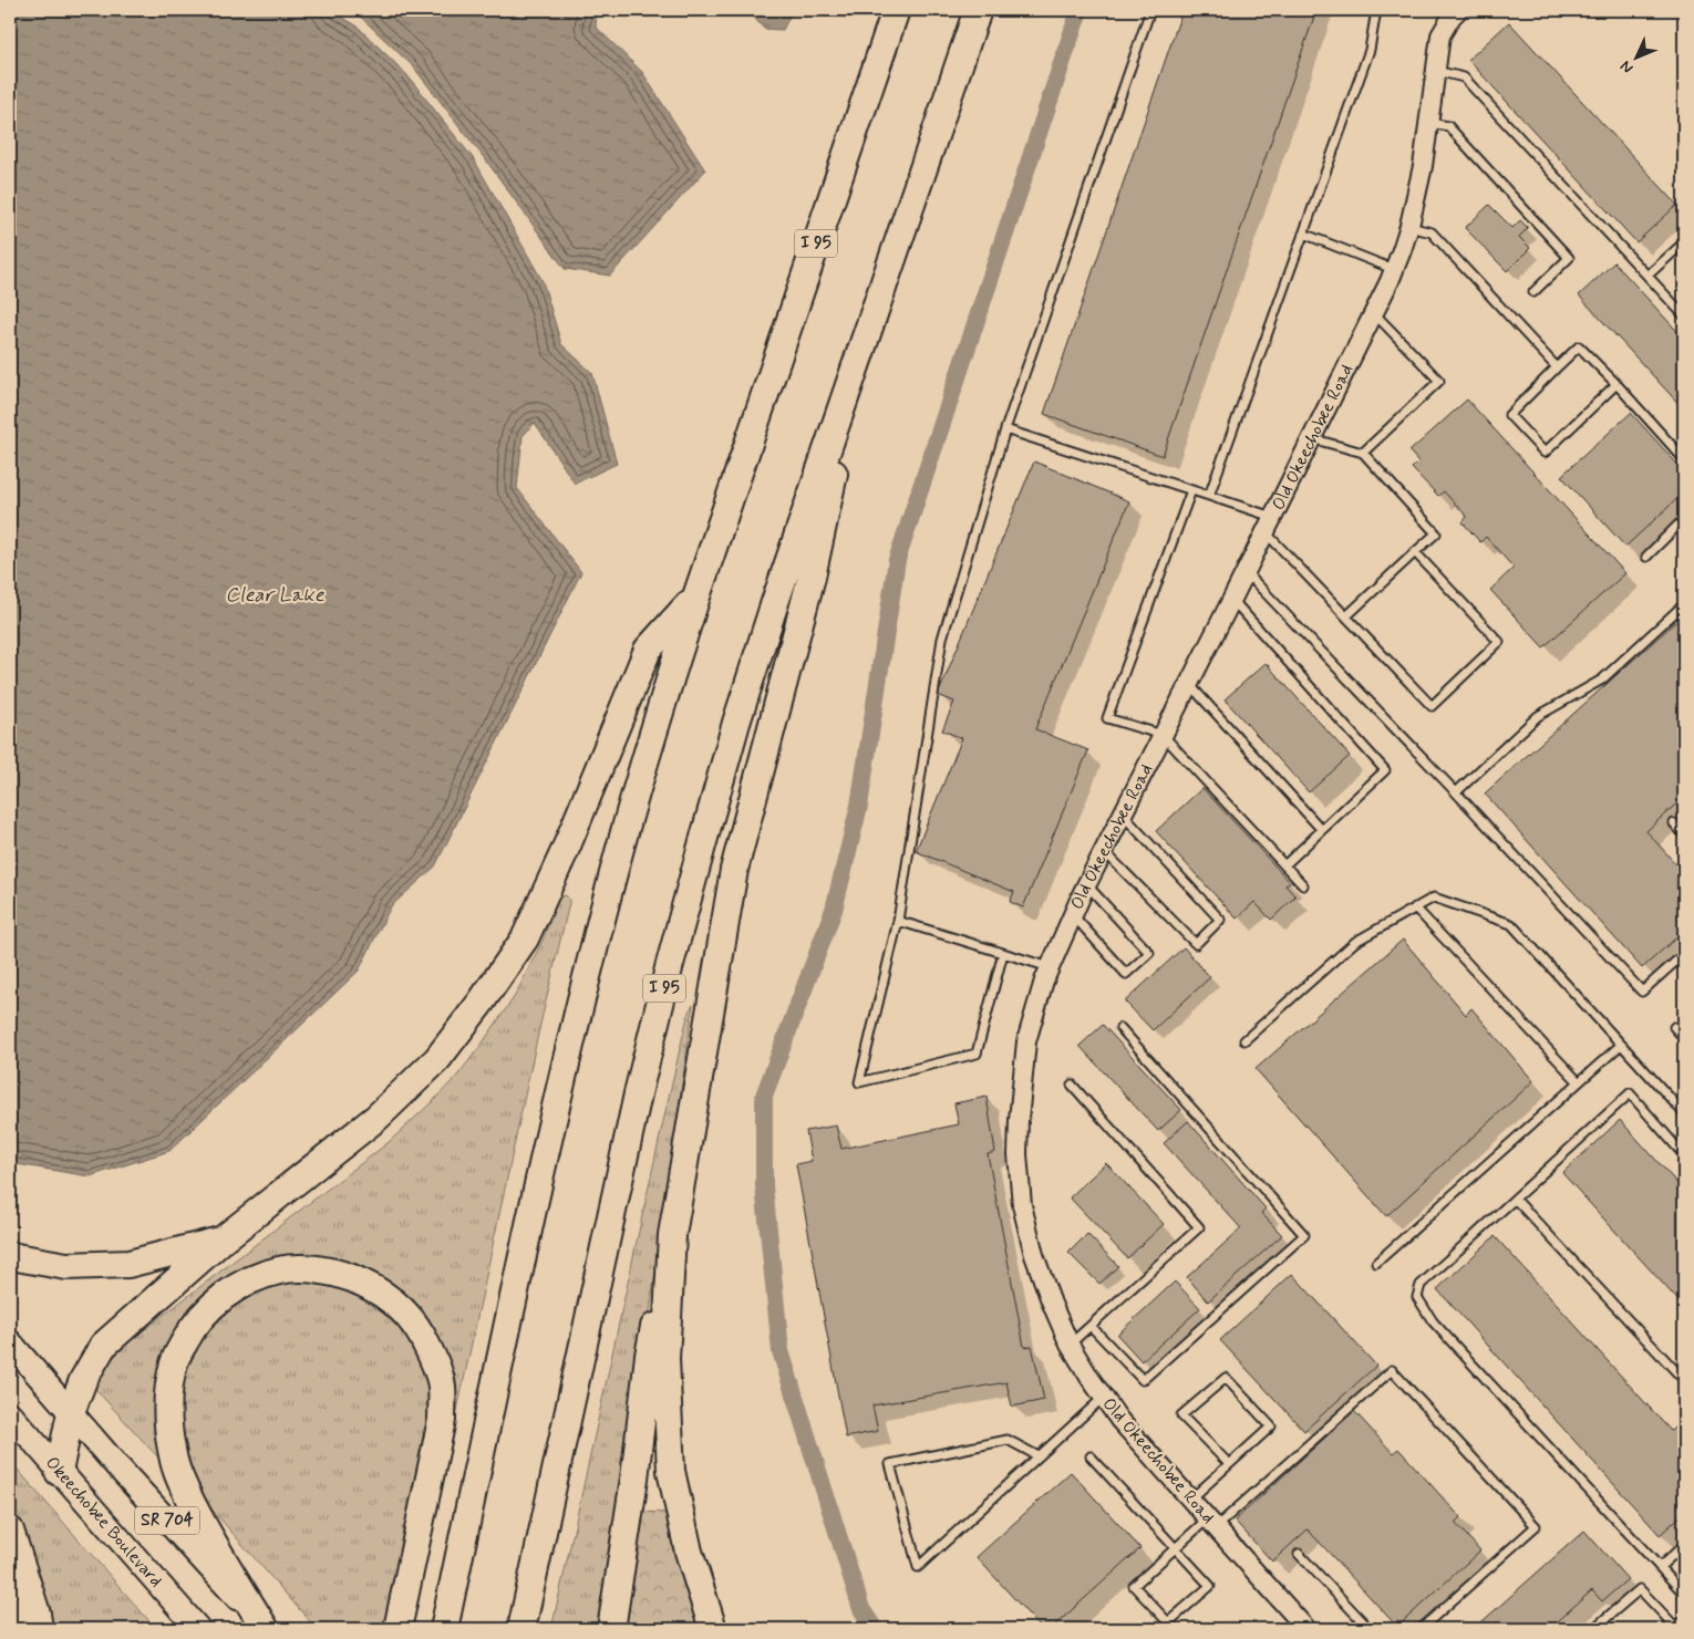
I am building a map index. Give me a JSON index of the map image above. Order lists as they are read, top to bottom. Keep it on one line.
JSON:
{"streets":{"highway":["I 95"],"main road":["SR 704","Okeechobee Boulevard"],"street":["Old Okeechobee Road"]},"water":["Clear Lake"],"north":"bottom left"}
